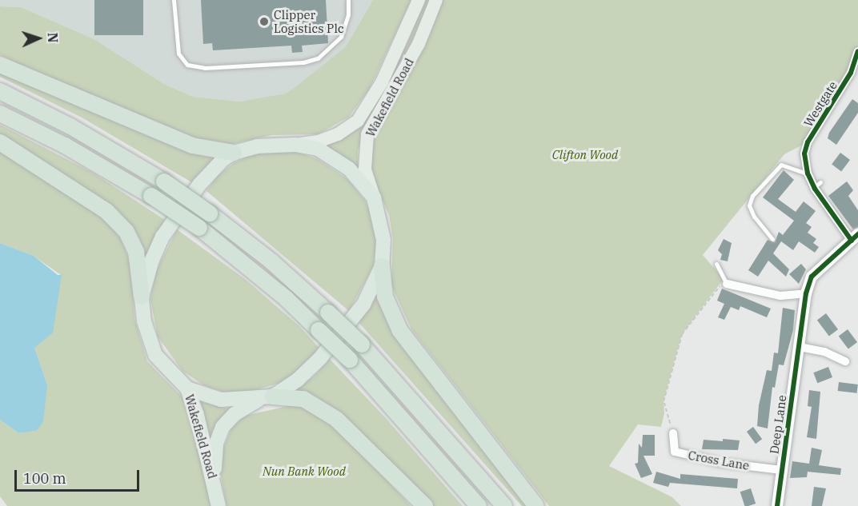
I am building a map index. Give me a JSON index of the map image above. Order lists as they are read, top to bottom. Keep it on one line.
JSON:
{"streets":{"highway":["Wakefield Road"],"street":["Westgate","Deep Lane","Cross Lane"]},"crossings":[["Deep Lane","Cross Lane"]],"parks":["Clifton Wood","Nun Bank Wood"],"places":["Clipper Logistics Plc"],"scale_bar":"100 m","north":"right"}
